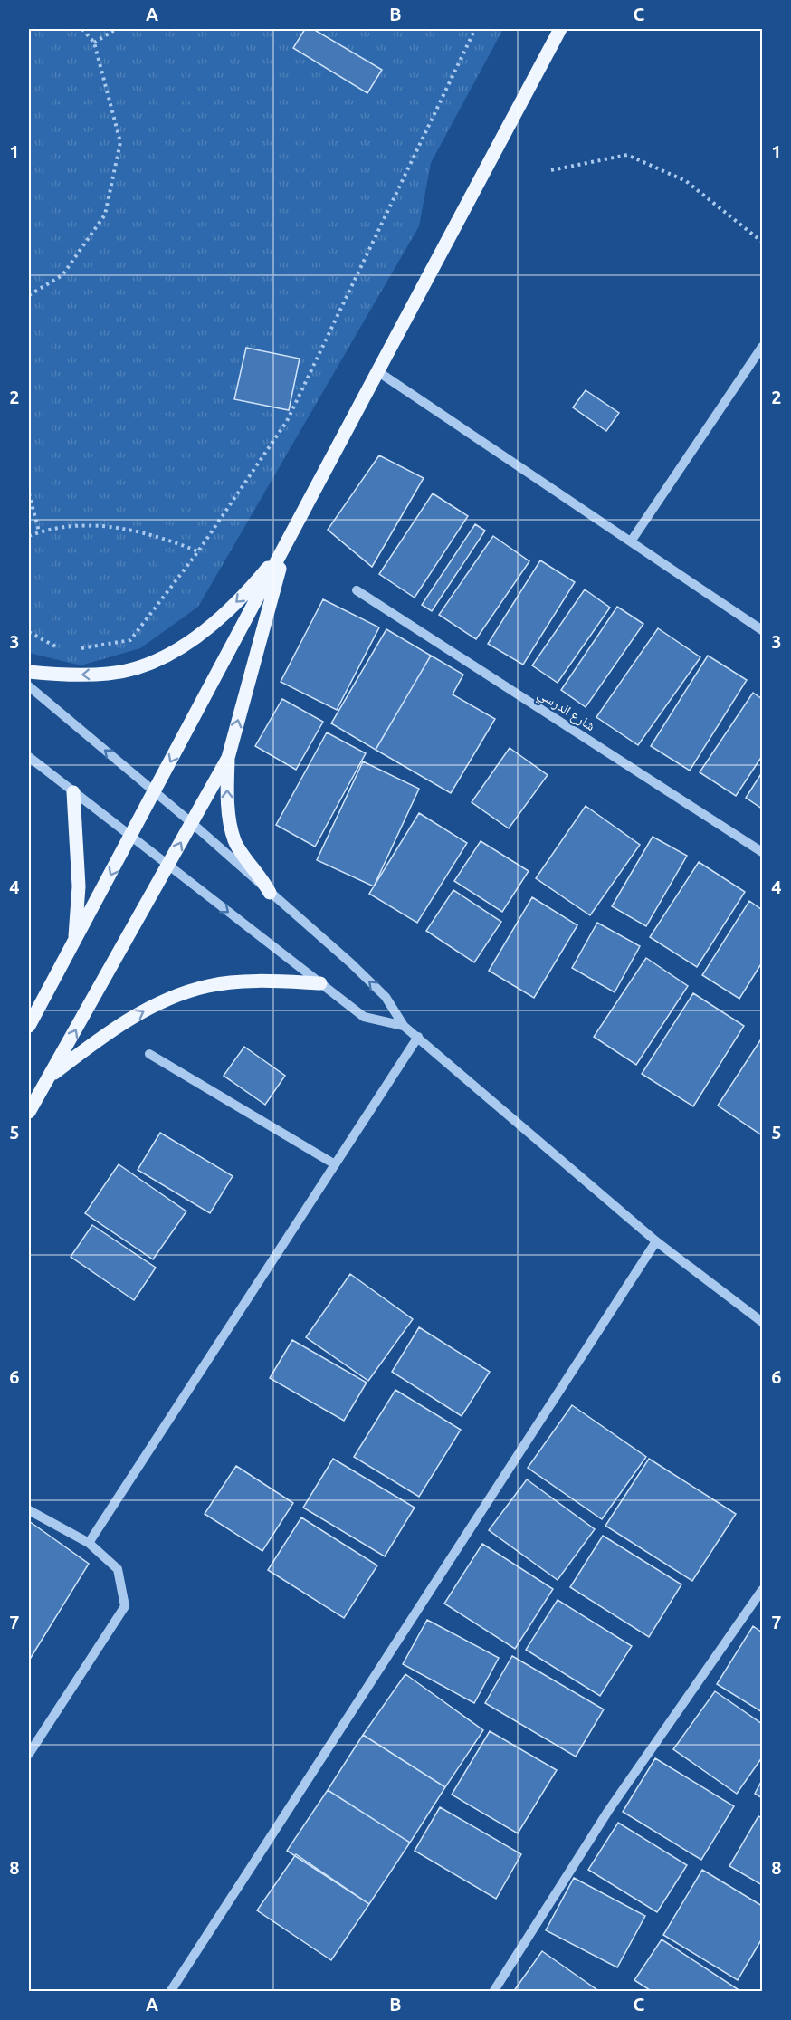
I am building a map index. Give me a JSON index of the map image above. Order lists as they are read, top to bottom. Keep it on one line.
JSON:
{"streets":{"street":["شارع الدرسي"]},"grid":{"columns":["A","B","C"],"rows":["1","2","3","4","5","6","7","8"]}}
